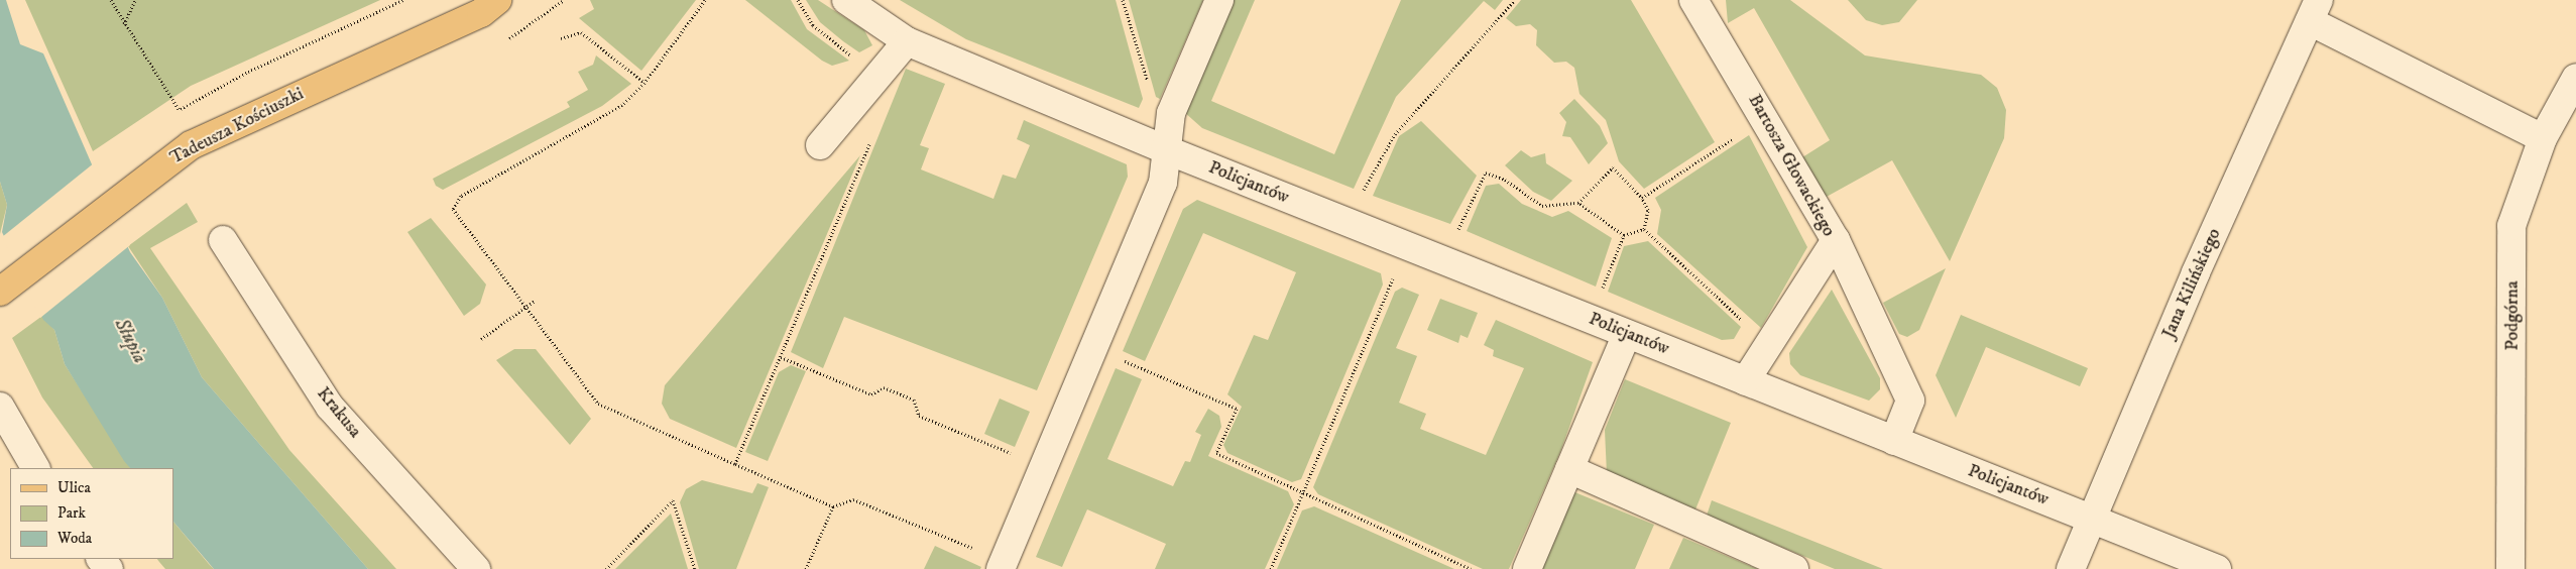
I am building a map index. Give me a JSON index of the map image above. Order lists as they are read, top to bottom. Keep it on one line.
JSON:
{"streets":{"main road":["Tadeusza Kościuszki"],"street":["Bartosza Głowackiego","Policjantów","Jana Kilińskiego","Podgórna","Krakusa"]},"crossings":[["Bartosza Głowackiego","Policjantów"],["Policjantów","Jana Kilińskiego"]],"water":["Słupia"],"legend":["Ulica","Park","Woda"]}
